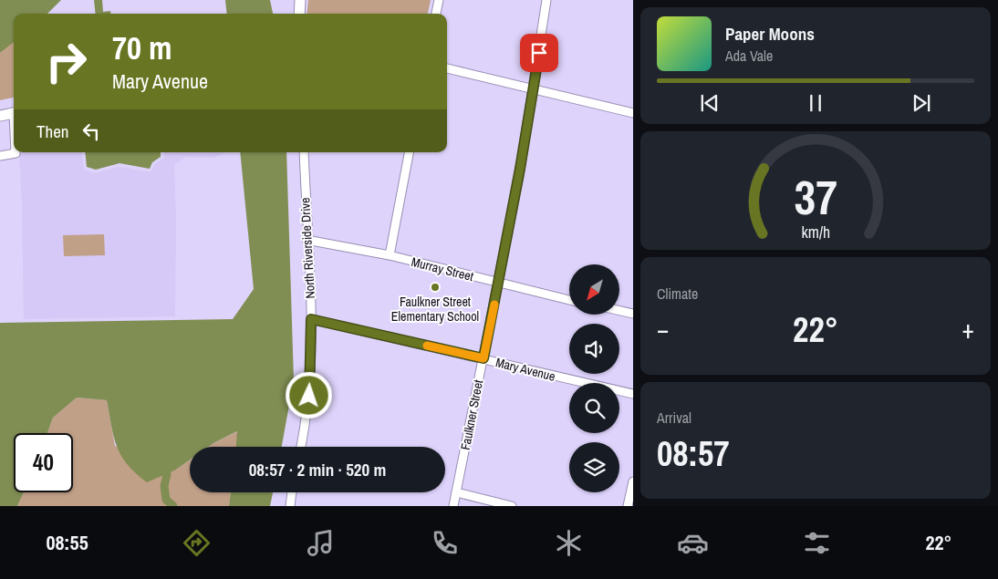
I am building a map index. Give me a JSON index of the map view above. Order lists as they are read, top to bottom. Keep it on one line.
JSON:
{"streets":{"street":["North Riverside Drive","Murray Street","Mary Avenue","Faulkner Street"]},"crossings":[["North Riverside Drive","Murray Street"],["North Riverside Drive","Mary Avenue"],["Murray Street","Faulkner Street"],["Mary Avenue","Faulkner Street"]],"places":["Faulkner Street Elementary School"],"north":"bottom left","page":{"turn":["70 m","Mary Avenue"],"song":["Paper Moons","Ada Vale"],"then":"Then","tile":["Climate",["Arrival","08:57"]],"heat":["−","22°","+"],"limit":"40","trip":"08:57 · 2 min · 520 m","tabs":["08:55","22°"],"gauge":["37","km/h"]}}
